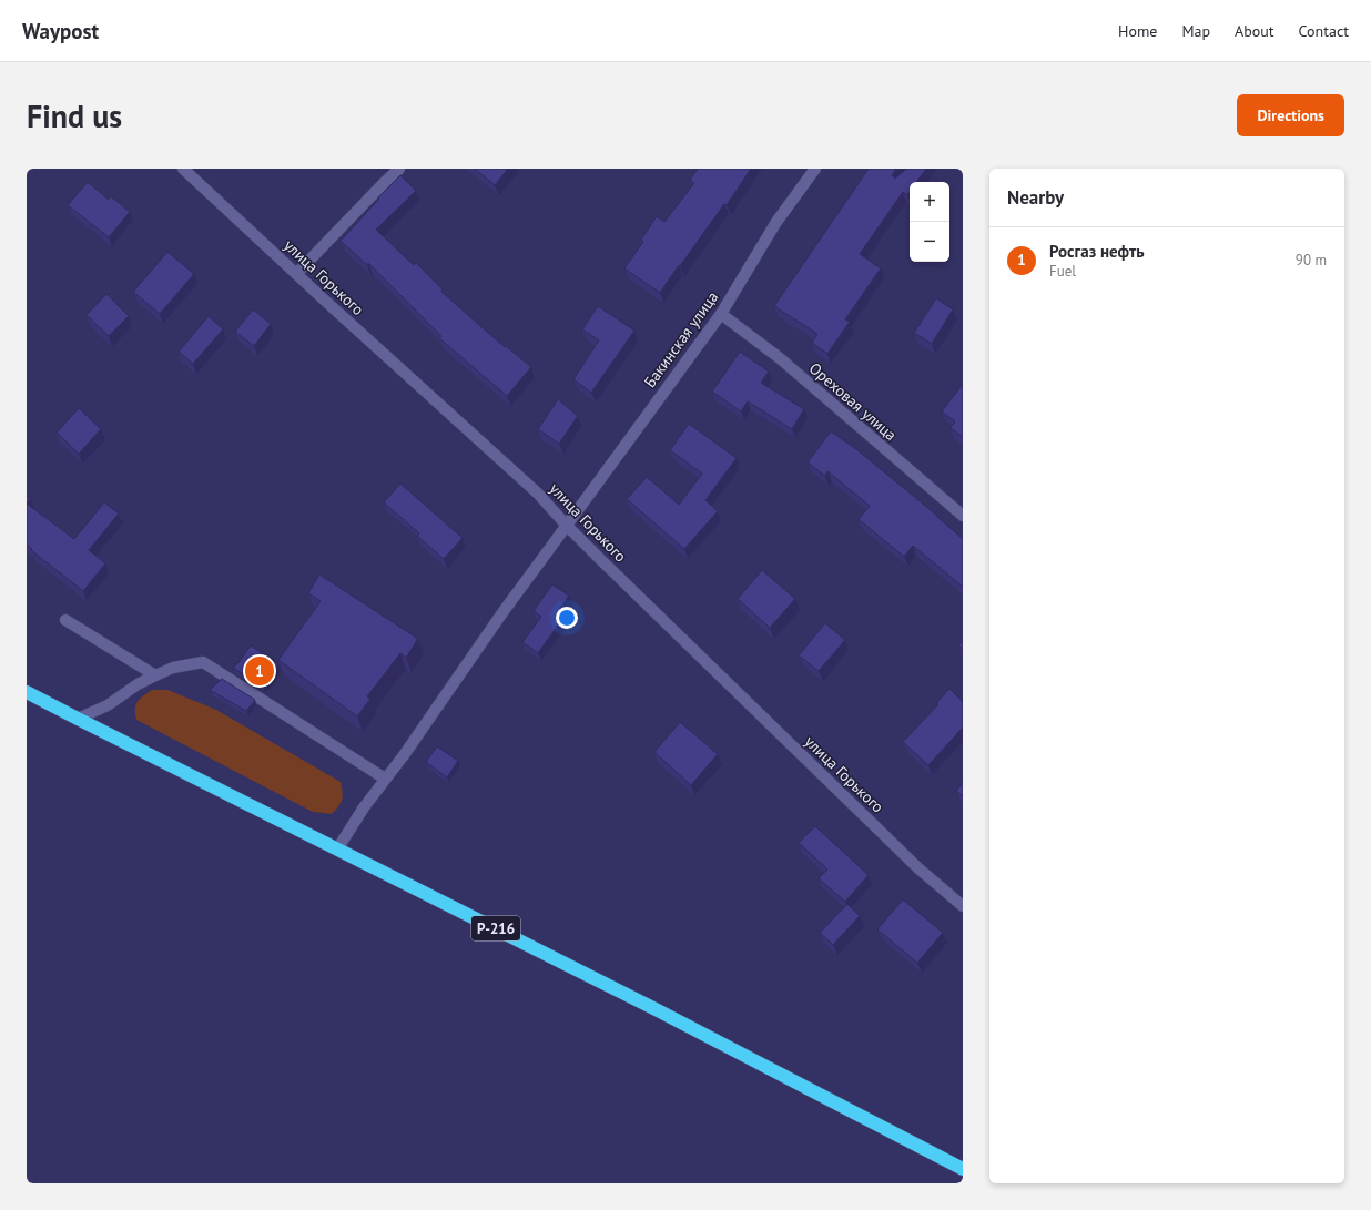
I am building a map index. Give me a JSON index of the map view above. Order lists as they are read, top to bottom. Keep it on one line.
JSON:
{"streets":{"highway":["Р-216"],"street":["улица Горького","Бакинская улица","Ореховая улица"]},"crossings":[["улица Горького","Бакинская улица"],["Бакинская улица","Ореховая улица"],["Бакинская улица","Р-216"]],"page":{"header":"Waypost","nav":["Home","Map","About","Contact"],"buttons":"Directions","title":"Find us","heading":"Nearby","map_buttons":["+","−"],"list":[{"mark":"1","name":"Росгаз нефть","note":"Fuel","value":"90 m"}],"pins":"1"}}
